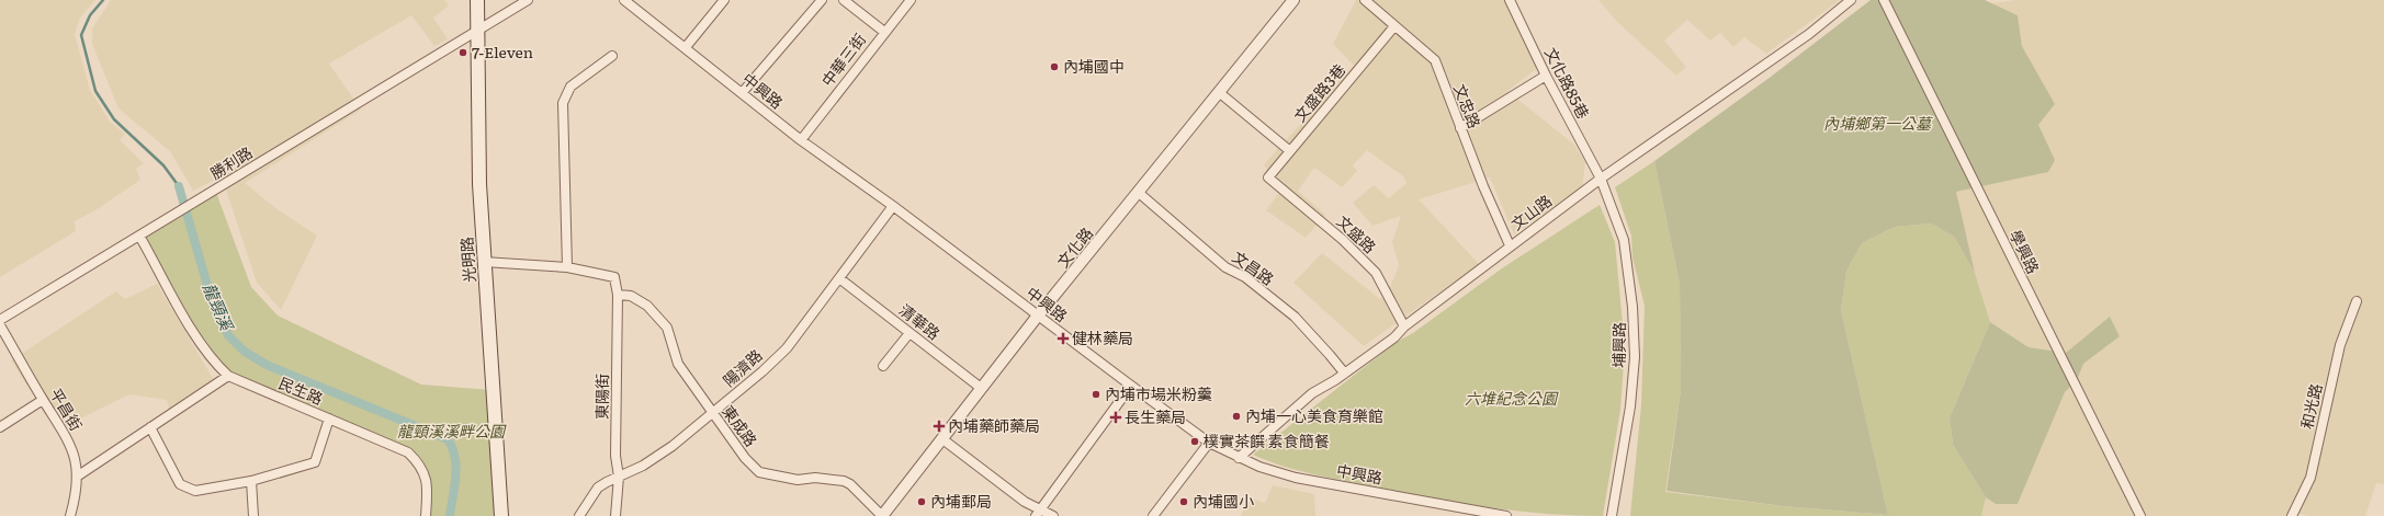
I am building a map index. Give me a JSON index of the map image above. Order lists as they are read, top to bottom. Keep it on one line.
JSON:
{"streets":{"main road":["光明路"],"street":["中華三街","文化路85巷","中興路","文盛路3巷","文忠路","勝利路","文山路","文盛路","文化路","學興路","文昌路","清華路","埔興路","陽濟路","民生路","東陽街","和光路","平昌街","東成路"]},"crossings":[["中華三街","中興路"],["文化路85巷","文山路"],["文化路85巷","埔興路"],["中興路","文山路"],["中興路","文化路"],["中興路","陽濟路"],["文盛路3巷","文忠路"],["文盛路3巷","文盛路"],["文忠路","文山路"],["勝利路","光明路"],["勝利路","民生路"],["文山路","文盛路"],["文山路","文昌路"],["文山路","埔興路"],["文化路","文昌路"],["文化路","清華路"],["文化路","東成路"],["清華路","陽濟路"],["陽濟路","東陽街"],["陽濟路","東成路"],["東陽街","東成路"]],"water":["龍頸溪"],"parks":["內埔鄉第一公墓","六堆紀念公園","龍頸溪溪畔公園"],"places":{"other":["7-Eleven","內埔國中","內埔市場米粉羹","內埔一心美食育樂館","樸實茶饌 素食簡餐","內埔郵局","內埔國小"],"health":["健林藥局","長生藥局","內埔藥師藥局"]}}
